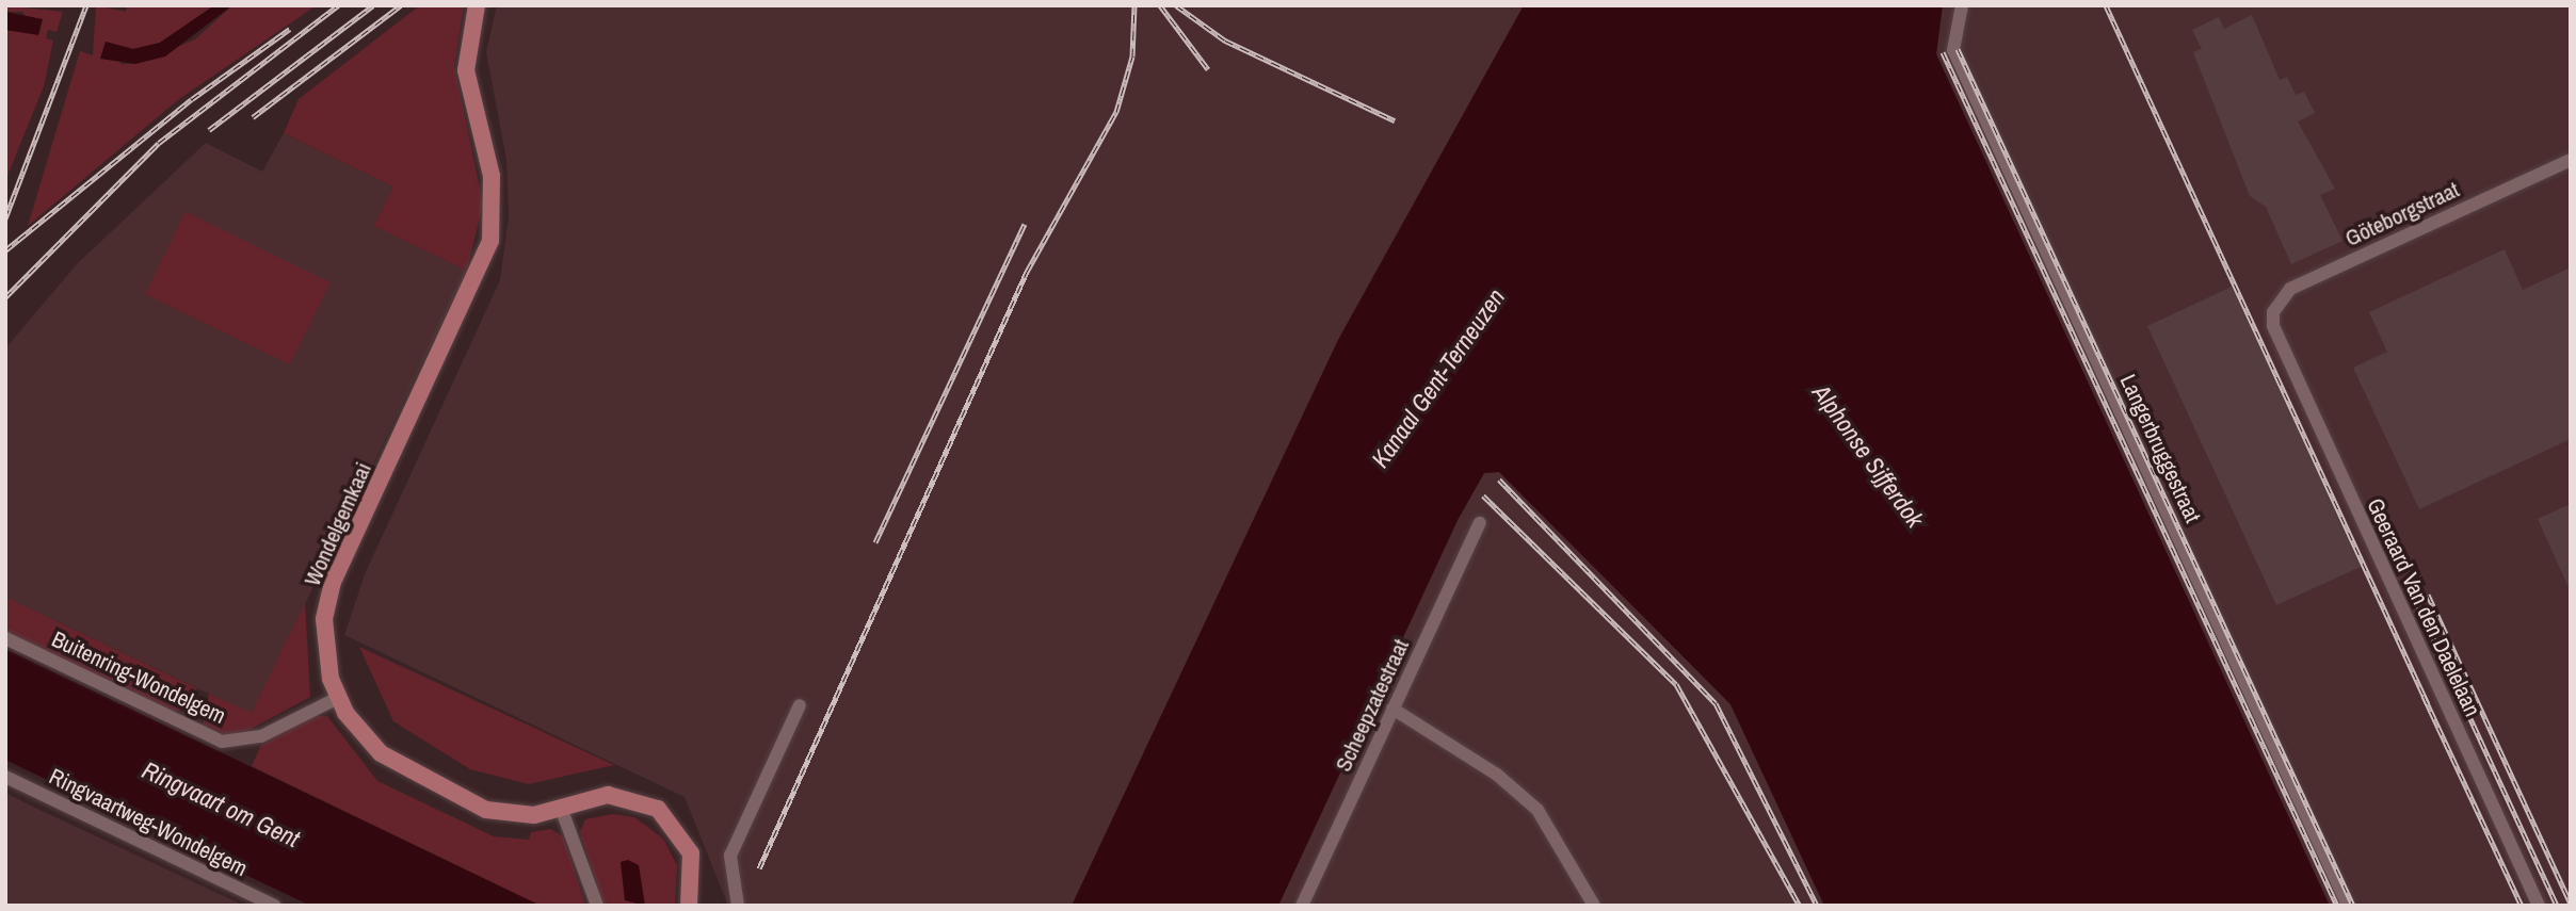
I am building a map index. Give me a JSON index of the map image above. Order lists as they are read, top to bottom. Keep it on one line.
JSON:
{"streets":{"main road":["Wondelgemkaai"],"street":["Göteborgstraat","Langerbruggestraat","Geeraard Van den Daelelaan","Buitenring-Wondelgem","Scheepzatestraat","Ringvaartweg-Wondelgem"]},"crossings":[["Göteborgstraat","Geeraard Van den Daelelaan"],["Wondelgemkaai","Buitenring-Wondelgem"]],"water":["Kanaal Gent-Terneuzen","Alphonse Sifferdok","Ringvaart om Gent"]}
